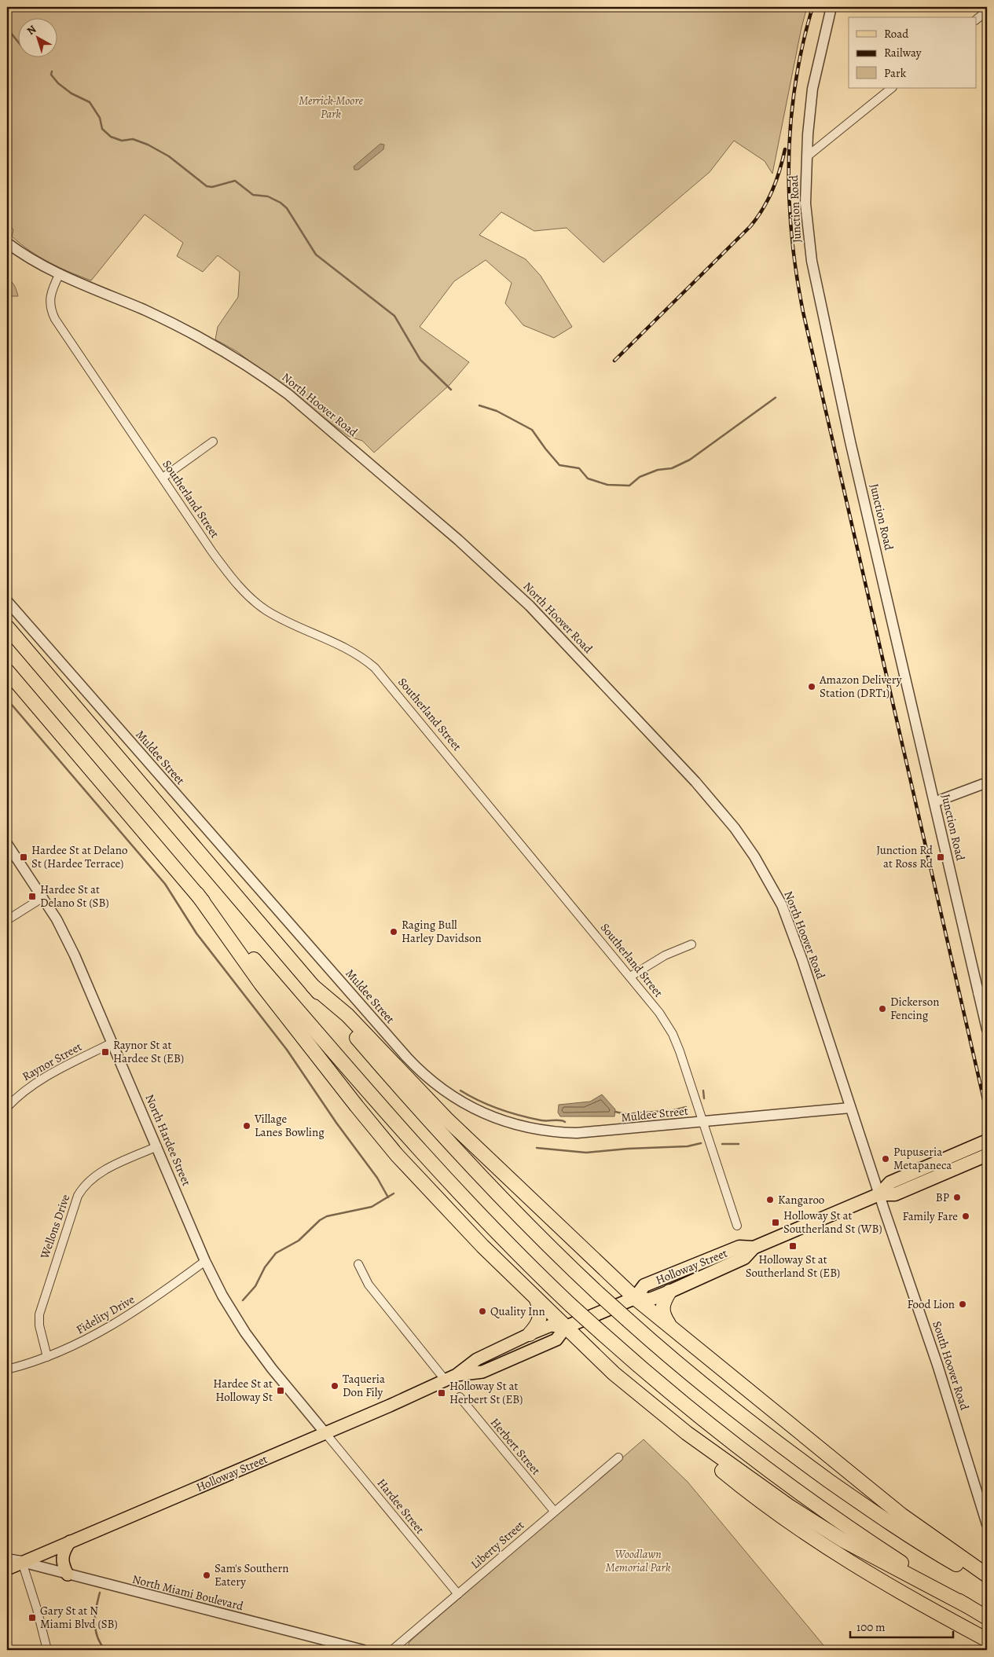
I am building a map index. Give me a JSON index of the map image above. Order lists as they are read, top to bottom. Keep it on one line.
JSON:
{"streets":{"highway":["Holloway Street"],"main road":["North Miami Boulevard"],"street":["Junction Road","North Hoover Road","Southerland Street","Muldee Street","Raynor Street","North Hardee Street","Wellons Drive","Fidelity Drive","South Hoover Road","Herbert Street","Hardee Street","Liberty Street"]},"crossings":[["North Hoover Road","Southerland Street"],["North Hoover Road","Muldee Street"],["North Hoover Road","Holloway Street"],["North Hoover Road","South Hoover Road"],["Southerland Street","Muldee Street"],["Raynor Street","North Hardee Street"],["North Hardee Street","Wellons Drive"],["North Hardee Street","Holloway Street"],["North Hardee Street","Fidelity Drive"],["North Hardee Street","Hardee Street"],["Wellons Drive","Fidelity Drive"],["Holloway Street","South Hoover Road"],["Holloway Street","Hardee Street"],["Holloway Street","North Miami Boulevard"],["Herbert Street","Liberty Street"],["Hardee Street","Liberty Street"]],"parks":["Merrick-Moore Park","Woodlawn Memorial Park"],"places":{"other":["Amazon Delivery Station (DRT1)","Raging Bull Harley Davidson","Dickerson Fencing","Village Lanes Bowling","Pupuseria Metapaneca","BP","Kangaroo","Family Fare","Food Lion","Quality Inn","Taqueria Don Fily","Sam's Southern Eatery"],"transit":["Hardee St at Delano St (Hardee Terrace)","Junction Rd at Ross Rd","Hardee St at Delano St (SB)","Raynor St at Hardee St (EB)","Holloway St at Southerland St (WB)","Holloway St at Southerland St (EB)","Hardee St at Holloway St","Holloway St at Herbert St (EB)","Gary St at N Miami Blvd (SB)"]},"legend":["Road","Railway","Park"],"scale_bar":"100 m","north":"top left"}
